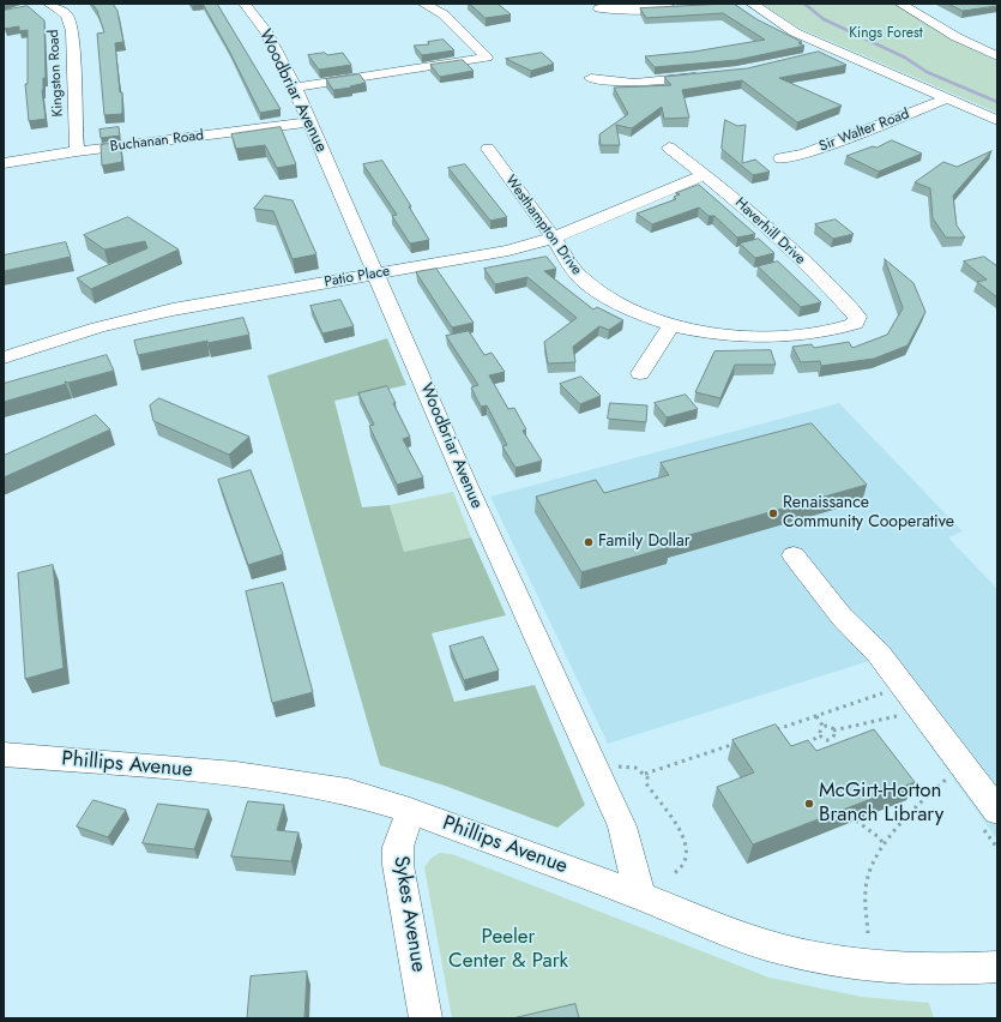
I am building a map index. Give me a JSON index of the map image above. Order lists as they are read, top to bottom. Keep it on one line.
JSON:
{"streets":{"street":["Kingston Road","Woodbriar Avenue","Sir Walter Road","Buchanan Road","Westhampton Drive","Haverhill Drive","Patio Place","Phillips Avenue","Sykes Avenue"]},"crossings":[["Kingston Road","Buchanan Road"],["Woodbriar Avenue","Buchanan Road"],["Woodbriar Avenue","Patio Place"],["Woodbriar Avenue","Phillips Avenue"],["Westhampton Drive","Haverhill Drive"],["Westhampton Drive","Patio Place"],["Haverhill Drive","Patio Place"],["Phillips Avenue","Sykes Avenue"]],"parks":["Kings Forest","Peeler Center & Park"],"places":["Renaissance Community Cooperative","Family Dollar","McGirt-Horton Branch Library"]}
